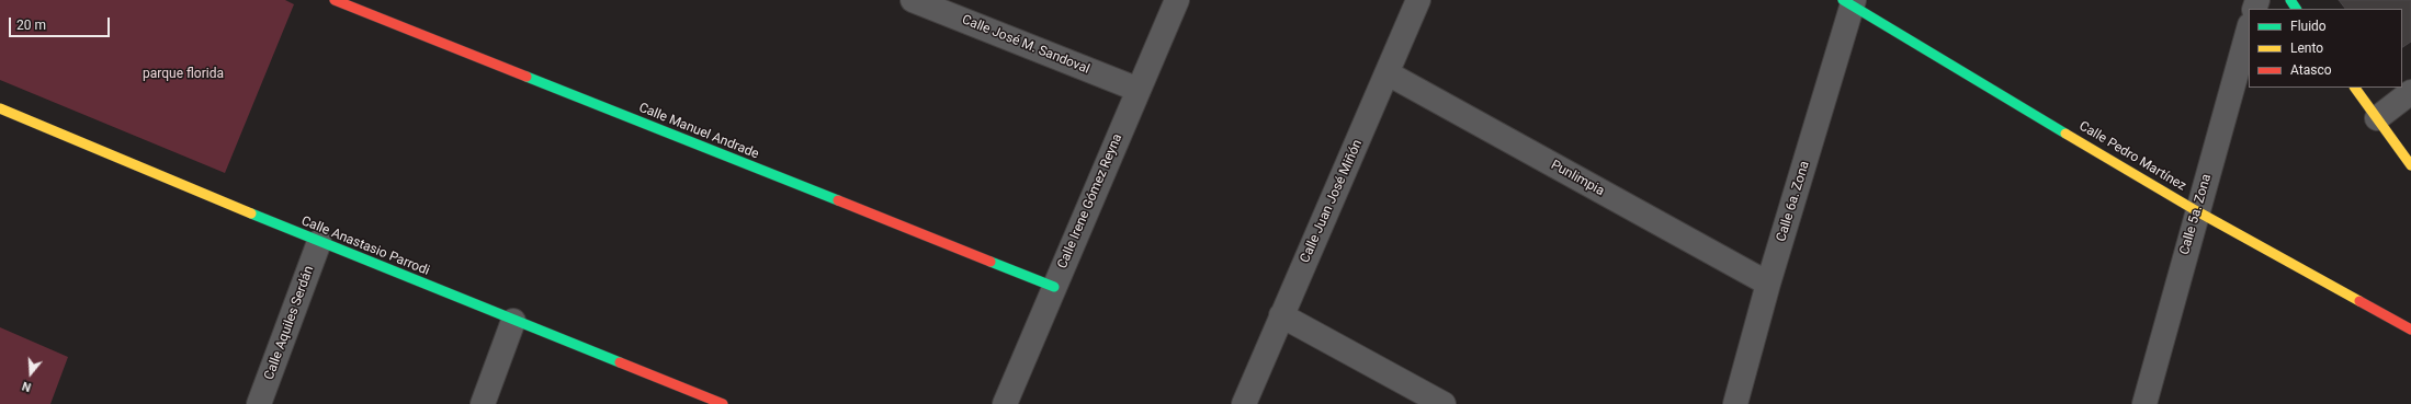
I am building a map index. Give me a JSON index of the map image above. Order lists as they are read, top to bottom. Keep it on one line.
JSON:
{"streets":{"street":["Calle José M. Sandoval","Calle Manuel Andrade","Calle Pedro Martínez","Punlimpia","Calle Irene Gómez Reyna","Calle Juan José Miñón","Calle 6a. Zona","Calle 5a. Zona","Calle Anastasio Parrodi","Calle Aquiles Serdán"]},"crossings":[["Calle José M. Sandoval","Calle Irene Gómez Reyna"],["Calle Manuel Andrade","Calle Irene Gómez Reyna"],["Calle Pedro Martínez","Calle 6a. Zona"],["Calle Pedro Martínez","Calle 5a. Zona"],["Punlimpia","Calle Juan José Miñón"],["Punlimpia","Calle 6a. Zona"],["Calle Anastasio Parrodi","Calle Aquiles Serdán"]],"parks":["parque florida"],"legend":["Fluido","Lento","Atasco"],"scale_bar":"20 m","north":"bottom"}
